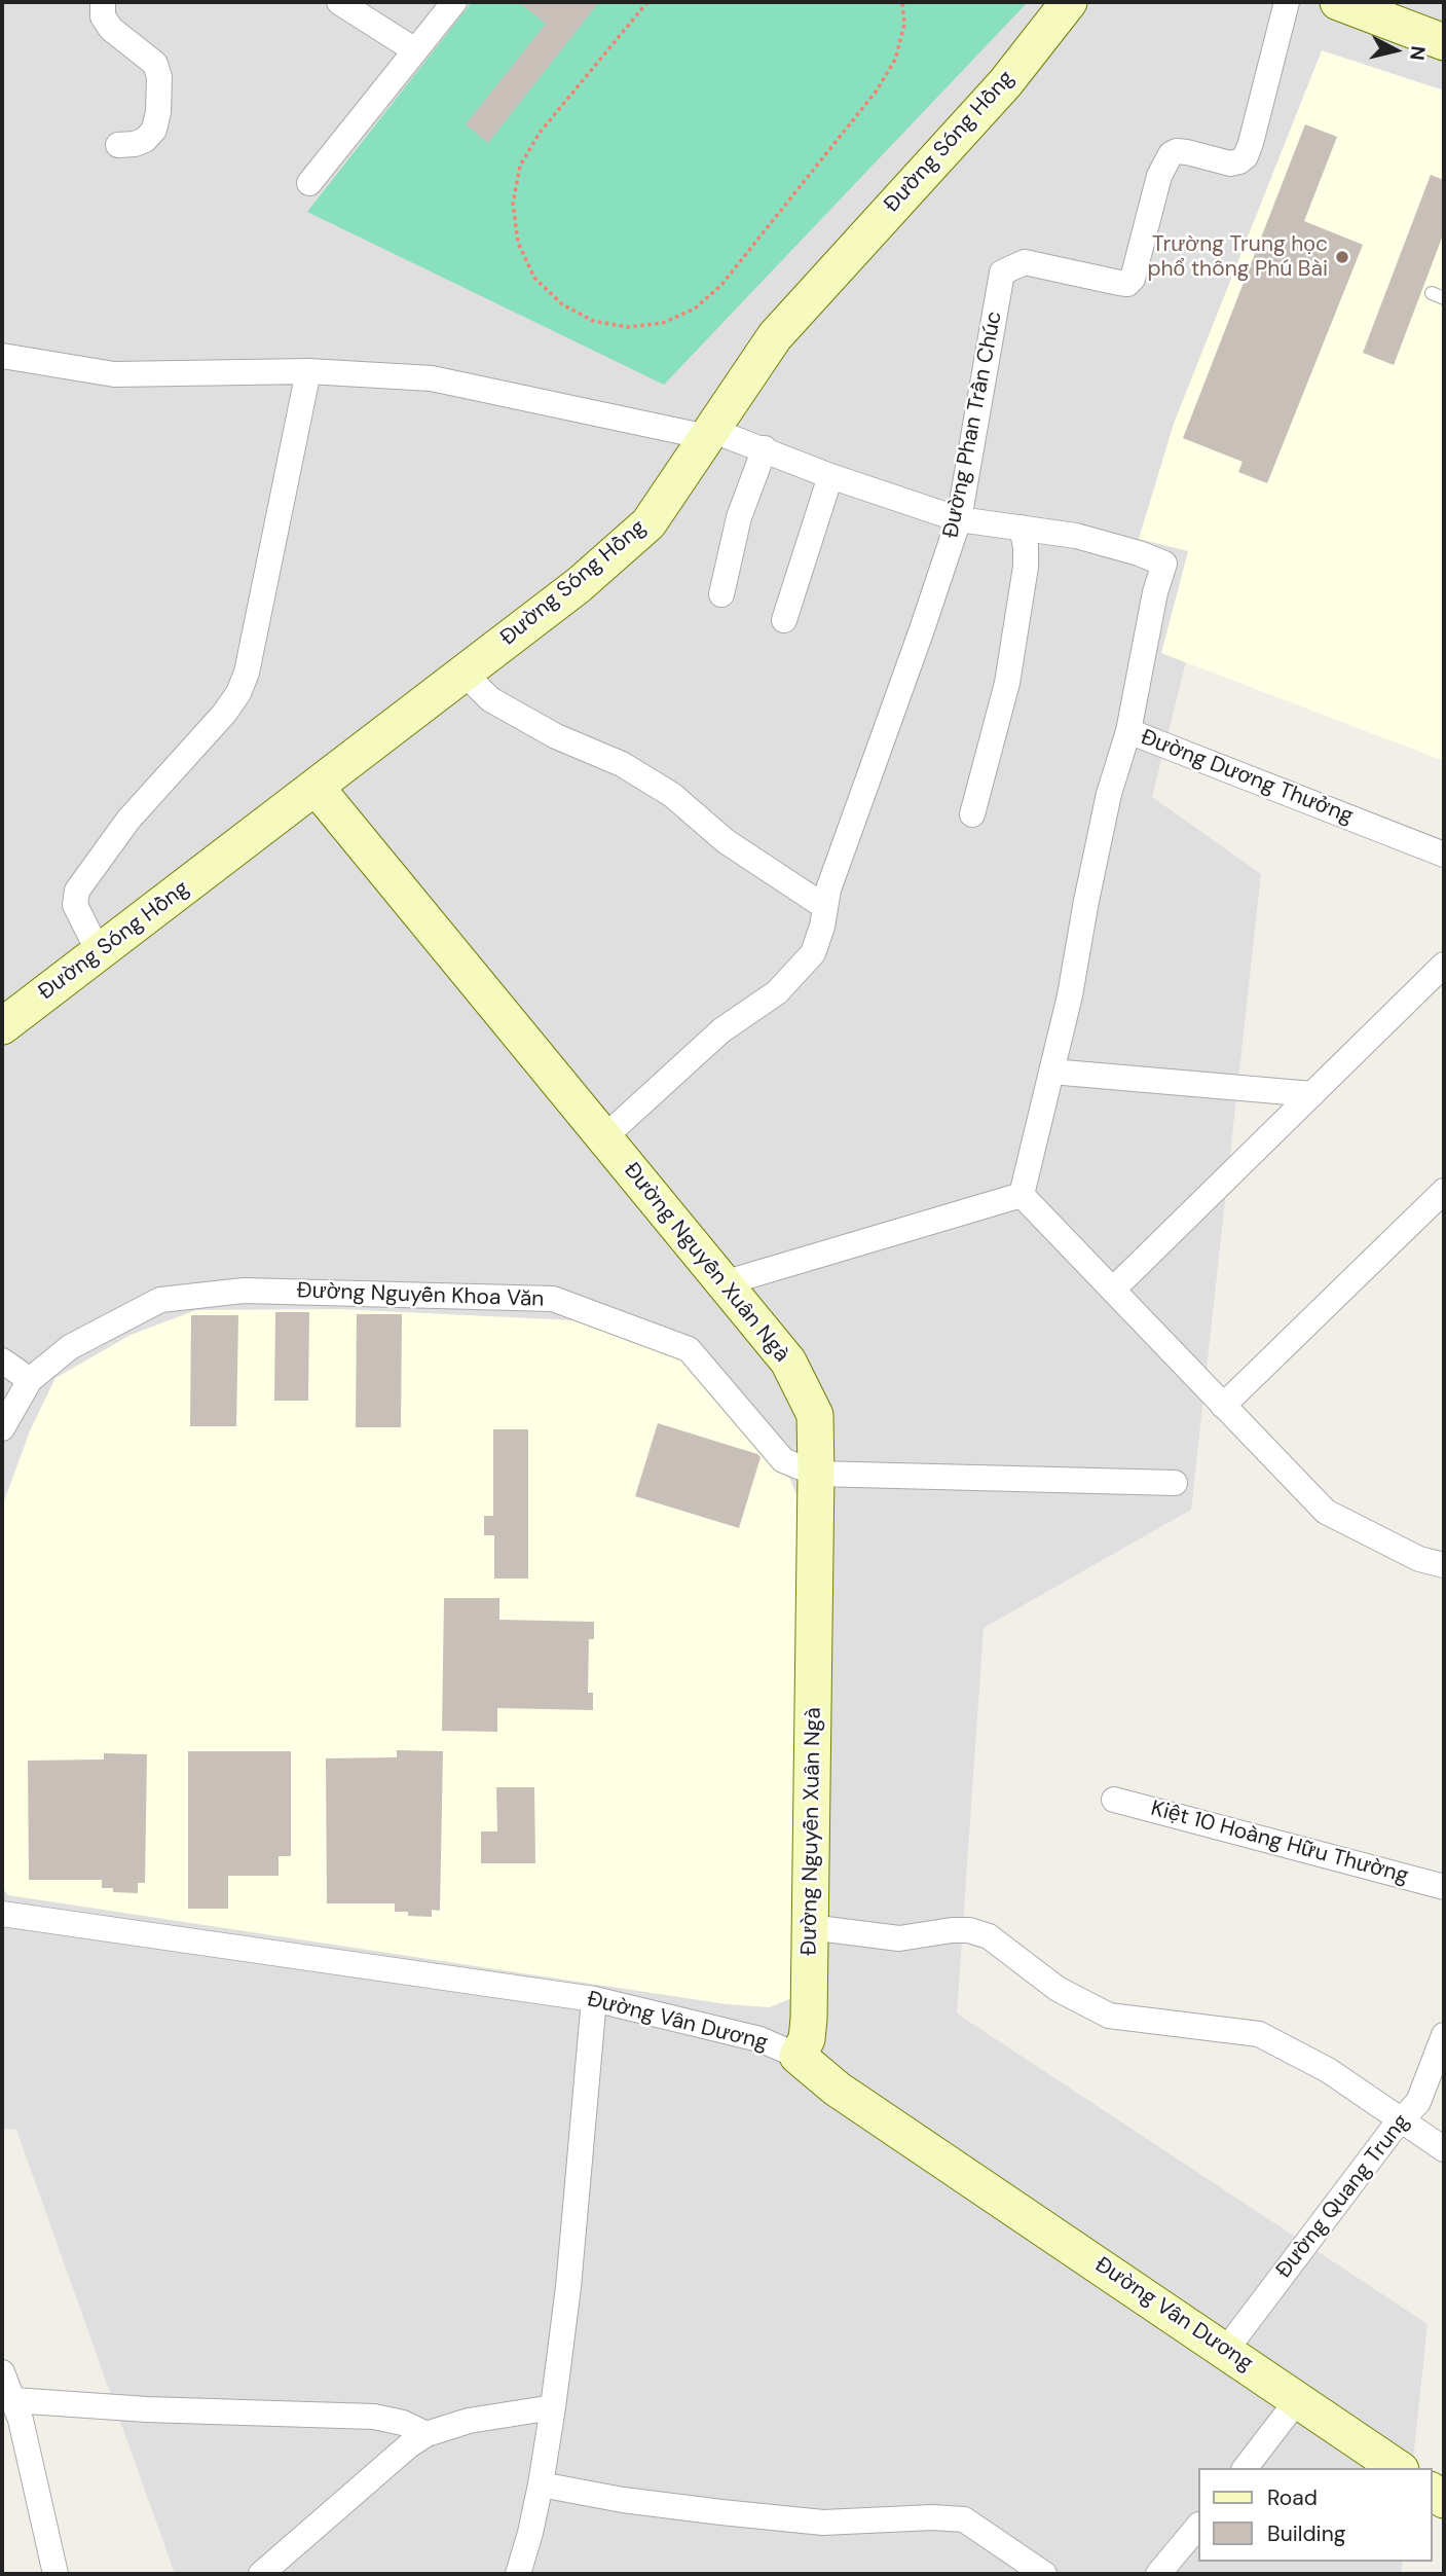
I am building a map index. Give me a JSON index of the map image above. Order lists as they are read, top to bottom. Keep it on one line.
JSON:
{"streets":{"street":["Đường Sóng Hồng","Đường Phan Trần Chúc","Đường Dương Thưởng","Đường Nguyễn Xuân Ngà","Đường Nguyễn Khoa Văn","Kiệt 10 Hoàng Hữu Thường","Đường Vân Dương","Đường Quang Trung"]},"crossings":[["Đường Sóng Hồng","Đường Dương Thưởng"],["Đường Sóng Hồng","Đường Nguyễn Xuân Ngà"],["Đường Phan Trần Chúc","Đường Dương Thưởng"],["Đường Phan Trần Chúc","Đường Nguyễn Xuân Ngà"],["Đường Nguyễn Xuân Ngà","Đường Nguyễn Khoa Văn"],["Đường Nguyễn Xuân Ngà","Đường Vân Dương"],["Đường Vân Dương","Đường Quang Trung"]],"places":["Trường Trung học phổ thông Phú Bài"],"legend":["Road","Building"],"north":"right"}
